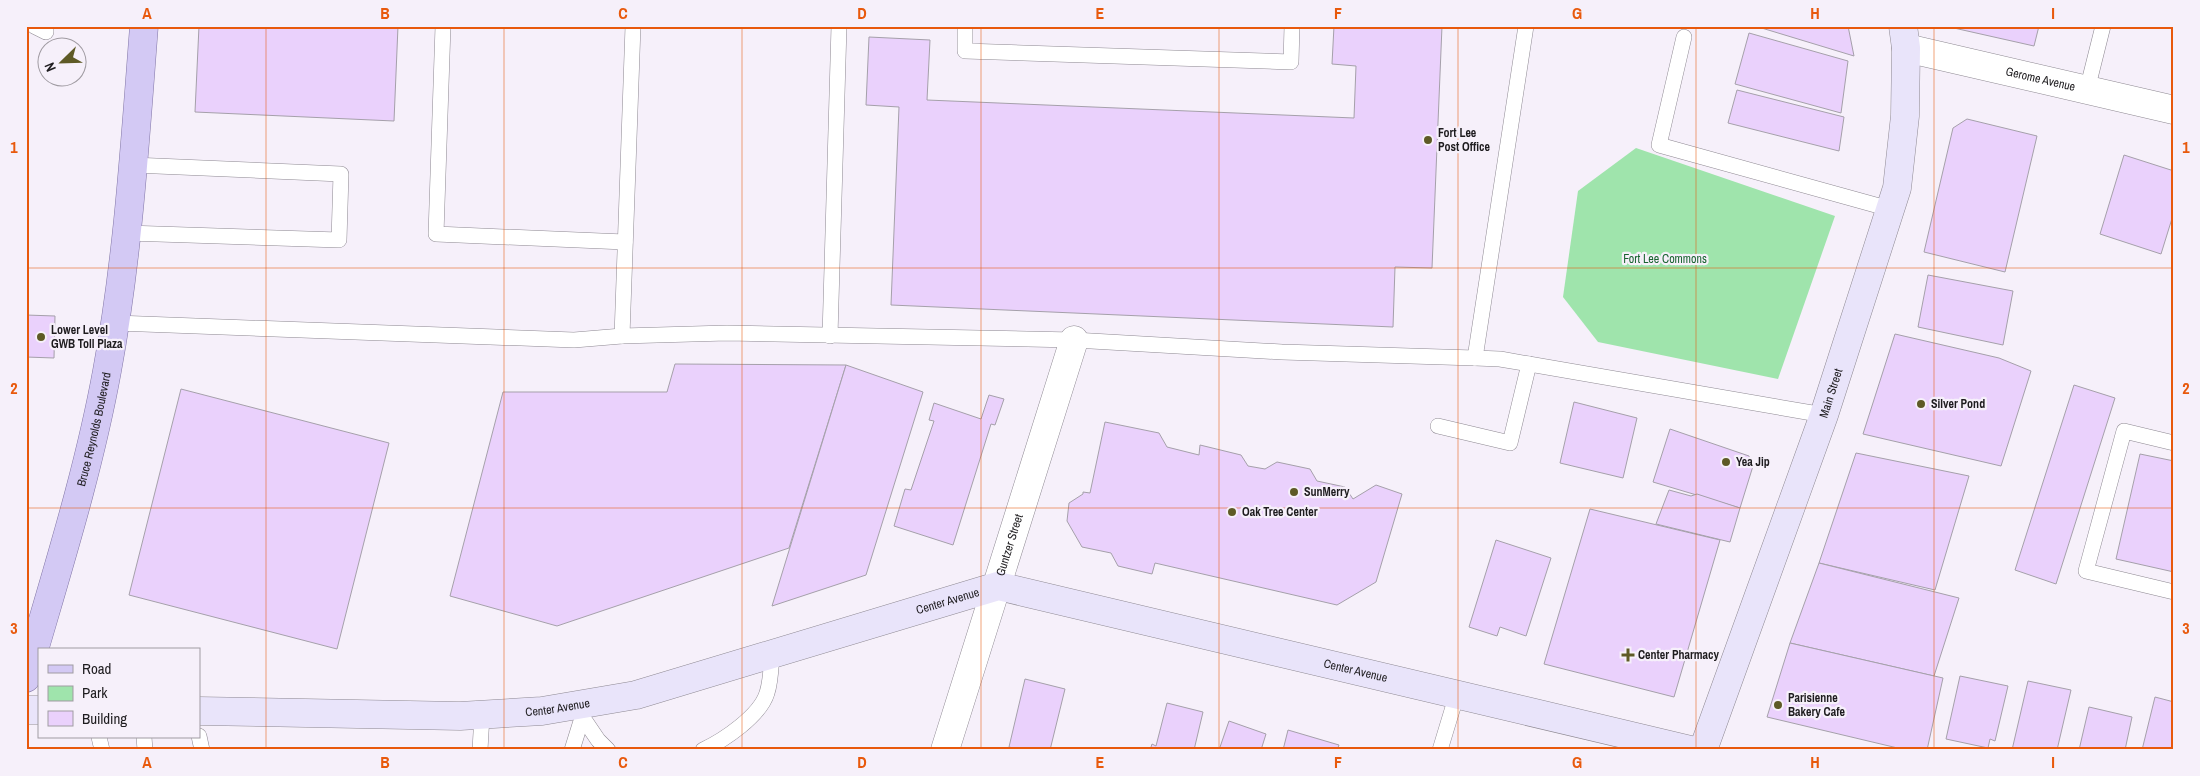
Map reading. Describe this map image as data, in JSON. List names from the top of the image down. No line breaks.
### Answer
{"streets":{"main road":["Main Street","Bruce Reynolds Boulevard","Center Avenue"],"street":["Gerome Avenue","Guntzer Street"]},"crossings":[["Gerome Avenue","Main Street"],["Guntzer Street","Center Avenue"]],"parks":["Fort Lee Commons"],"places":{"other":["Fort Lee Post Office","Lower Level GWB Toll Plaza","Silver Pond","Yea Jip","SunMerry","Oak Tree Center","Parisienne Bakery Cafe"],"health":["Center Pharmacy"]},"legend":["Road","Park","Building"],"north":"bottom left","grid":{"columns":["A","B","C","D","E","F","G","H","I"],"rows":["1","2","3"]}}
